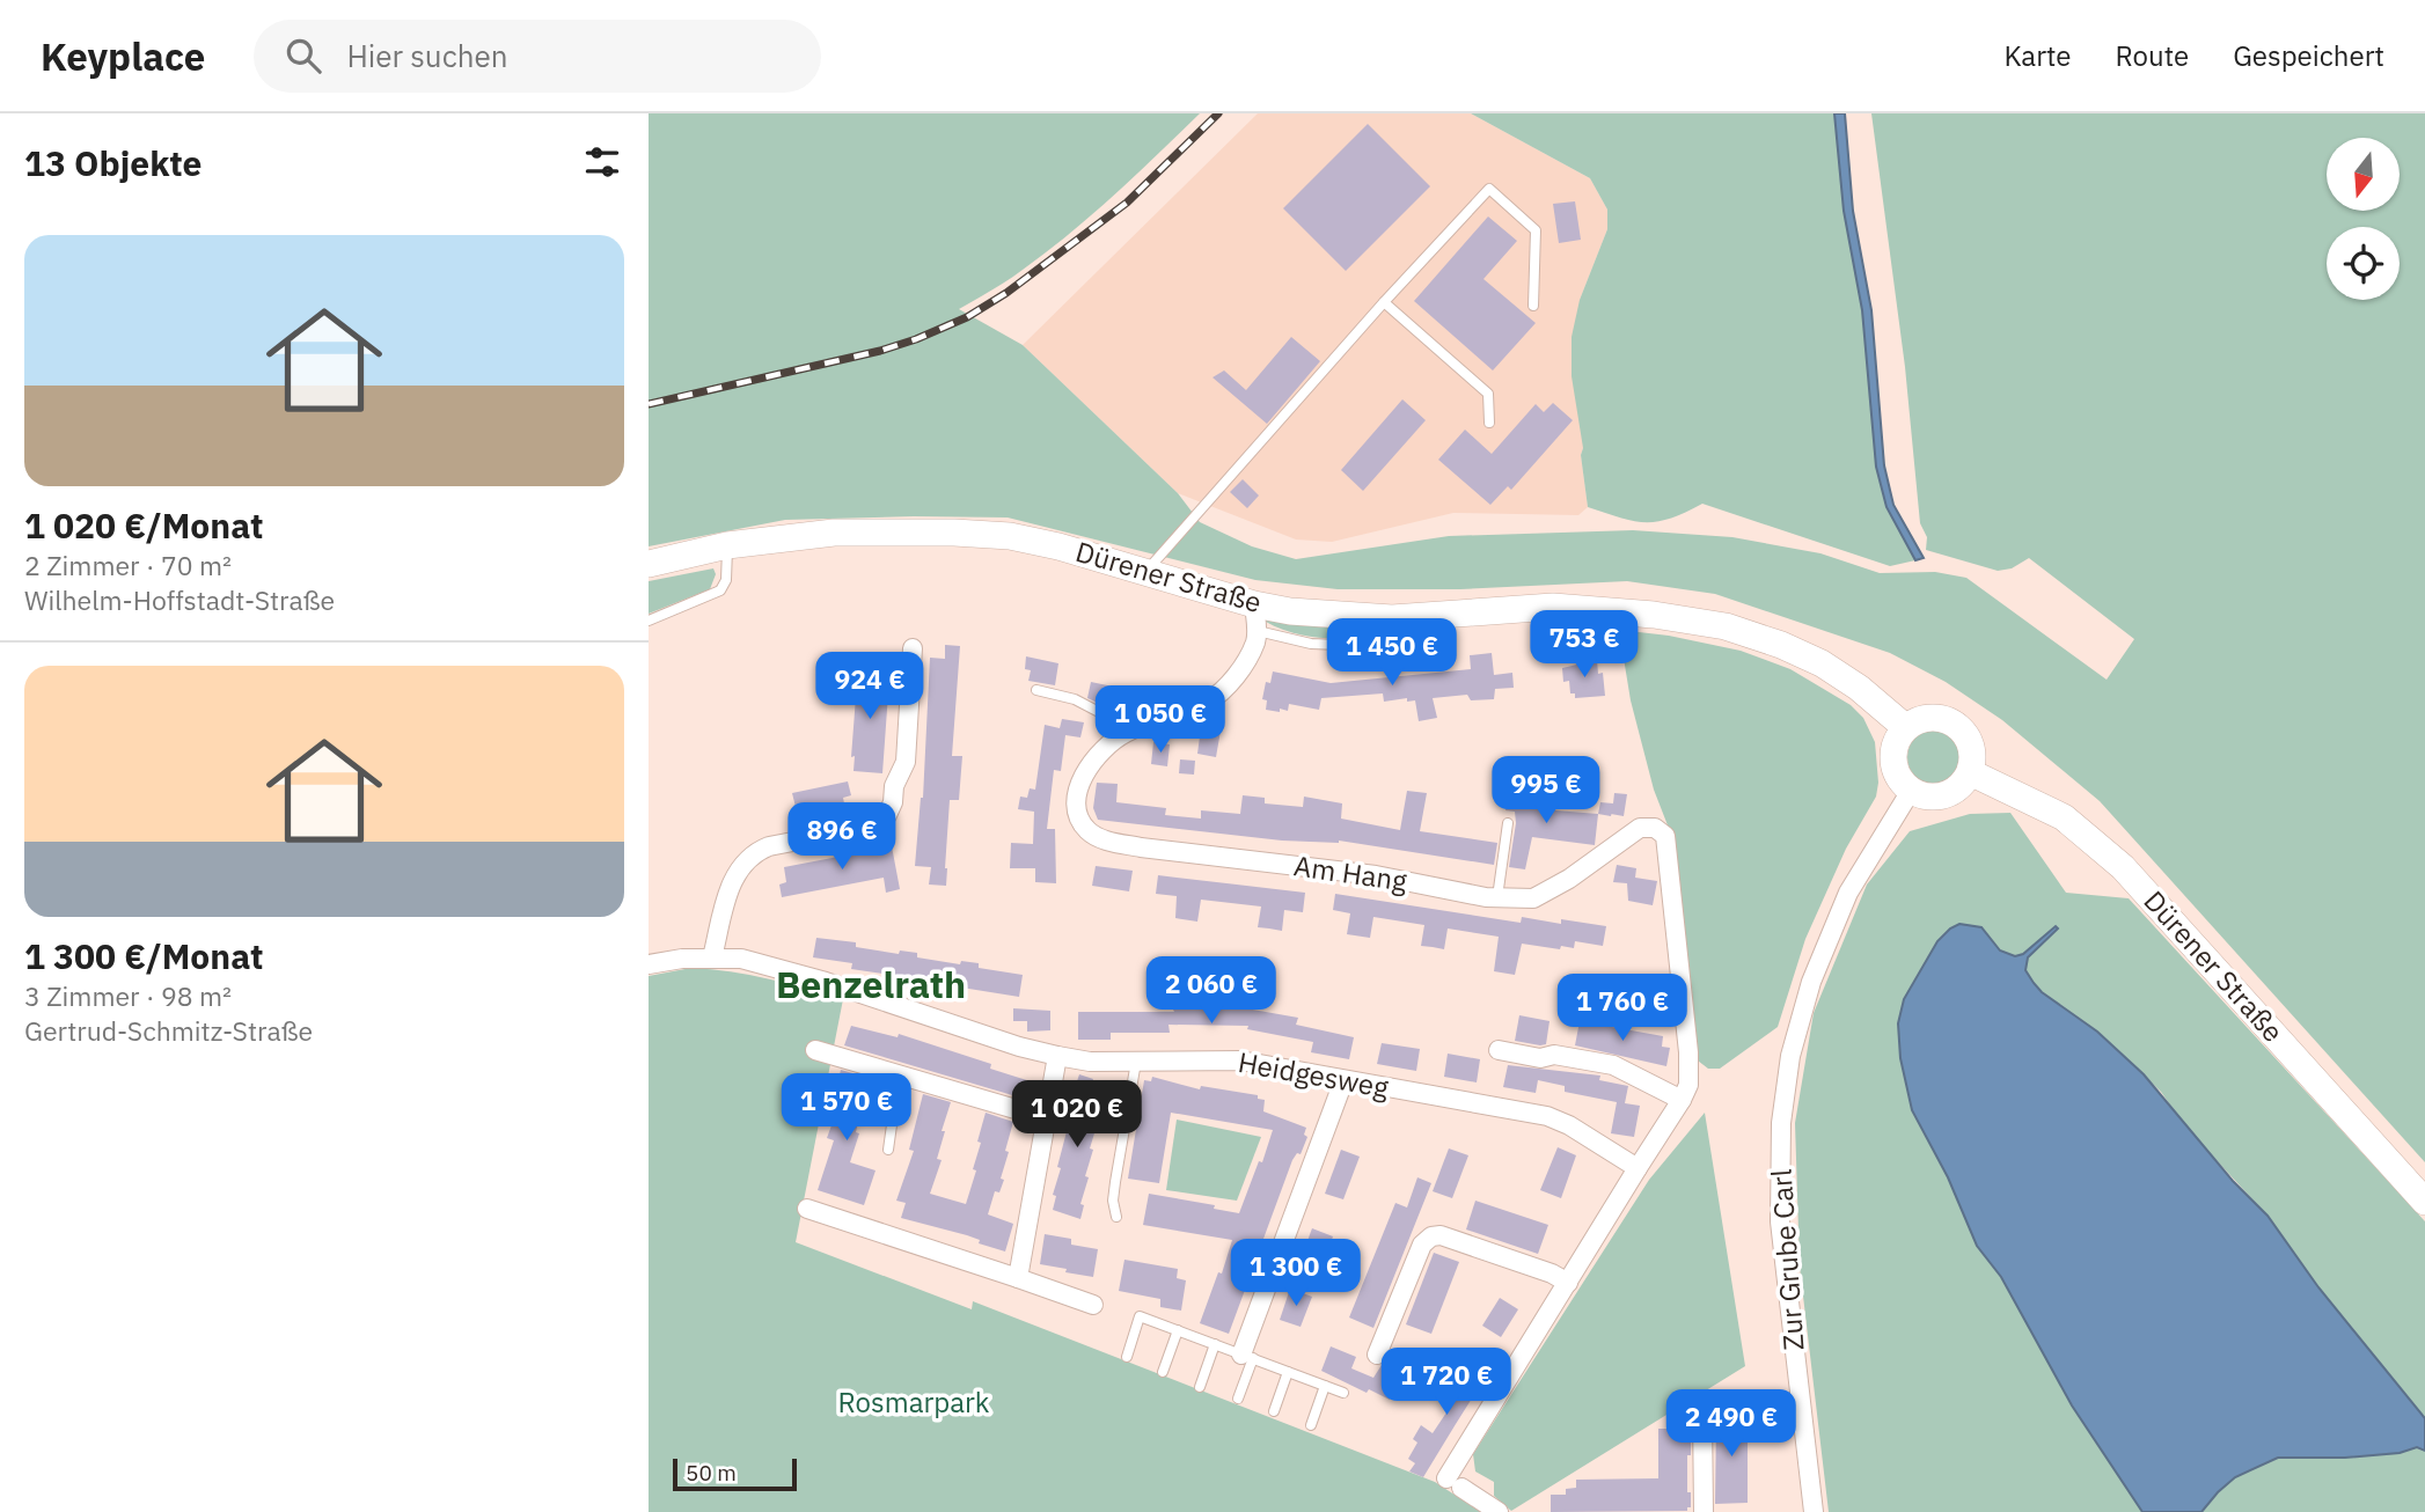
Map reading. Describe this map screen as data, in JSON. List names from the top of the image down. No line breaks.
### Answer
{"streets":{"main road":["Dürener Straße"],"street":["Am Hang","Heidgesweg","Zur Grube Carl"]},"crossings":[["Dürener Straße","Zur Grube Carl"]],"districts":["Benzelrath"],"parks":["Rosmarpark"],"scale_bar":"50 m","north":"bottom","page":{"header":"Keyplace","search":"Hier suchen","nav":["Karte","Route","Gespeichert"],"heading":"13 Objekte","list":[{"name":"1 020 €/Monat","note":"2 Zimmer · 70 m² · Wilhelm-Hoffstadt-Straße"},{"name":"1 300 €/Monat","note":"3 Zimmer · 98 m² · Gertrud-Schmitz-Straße"}],"price":["753 €","1 450 €","924 €","1 050 €","995 €","896 €","2 060 €","1 760 €","1 570 €","1 020 €","1 300 €","1 720 €","2 490 €"],"scale":"50 m"}}
